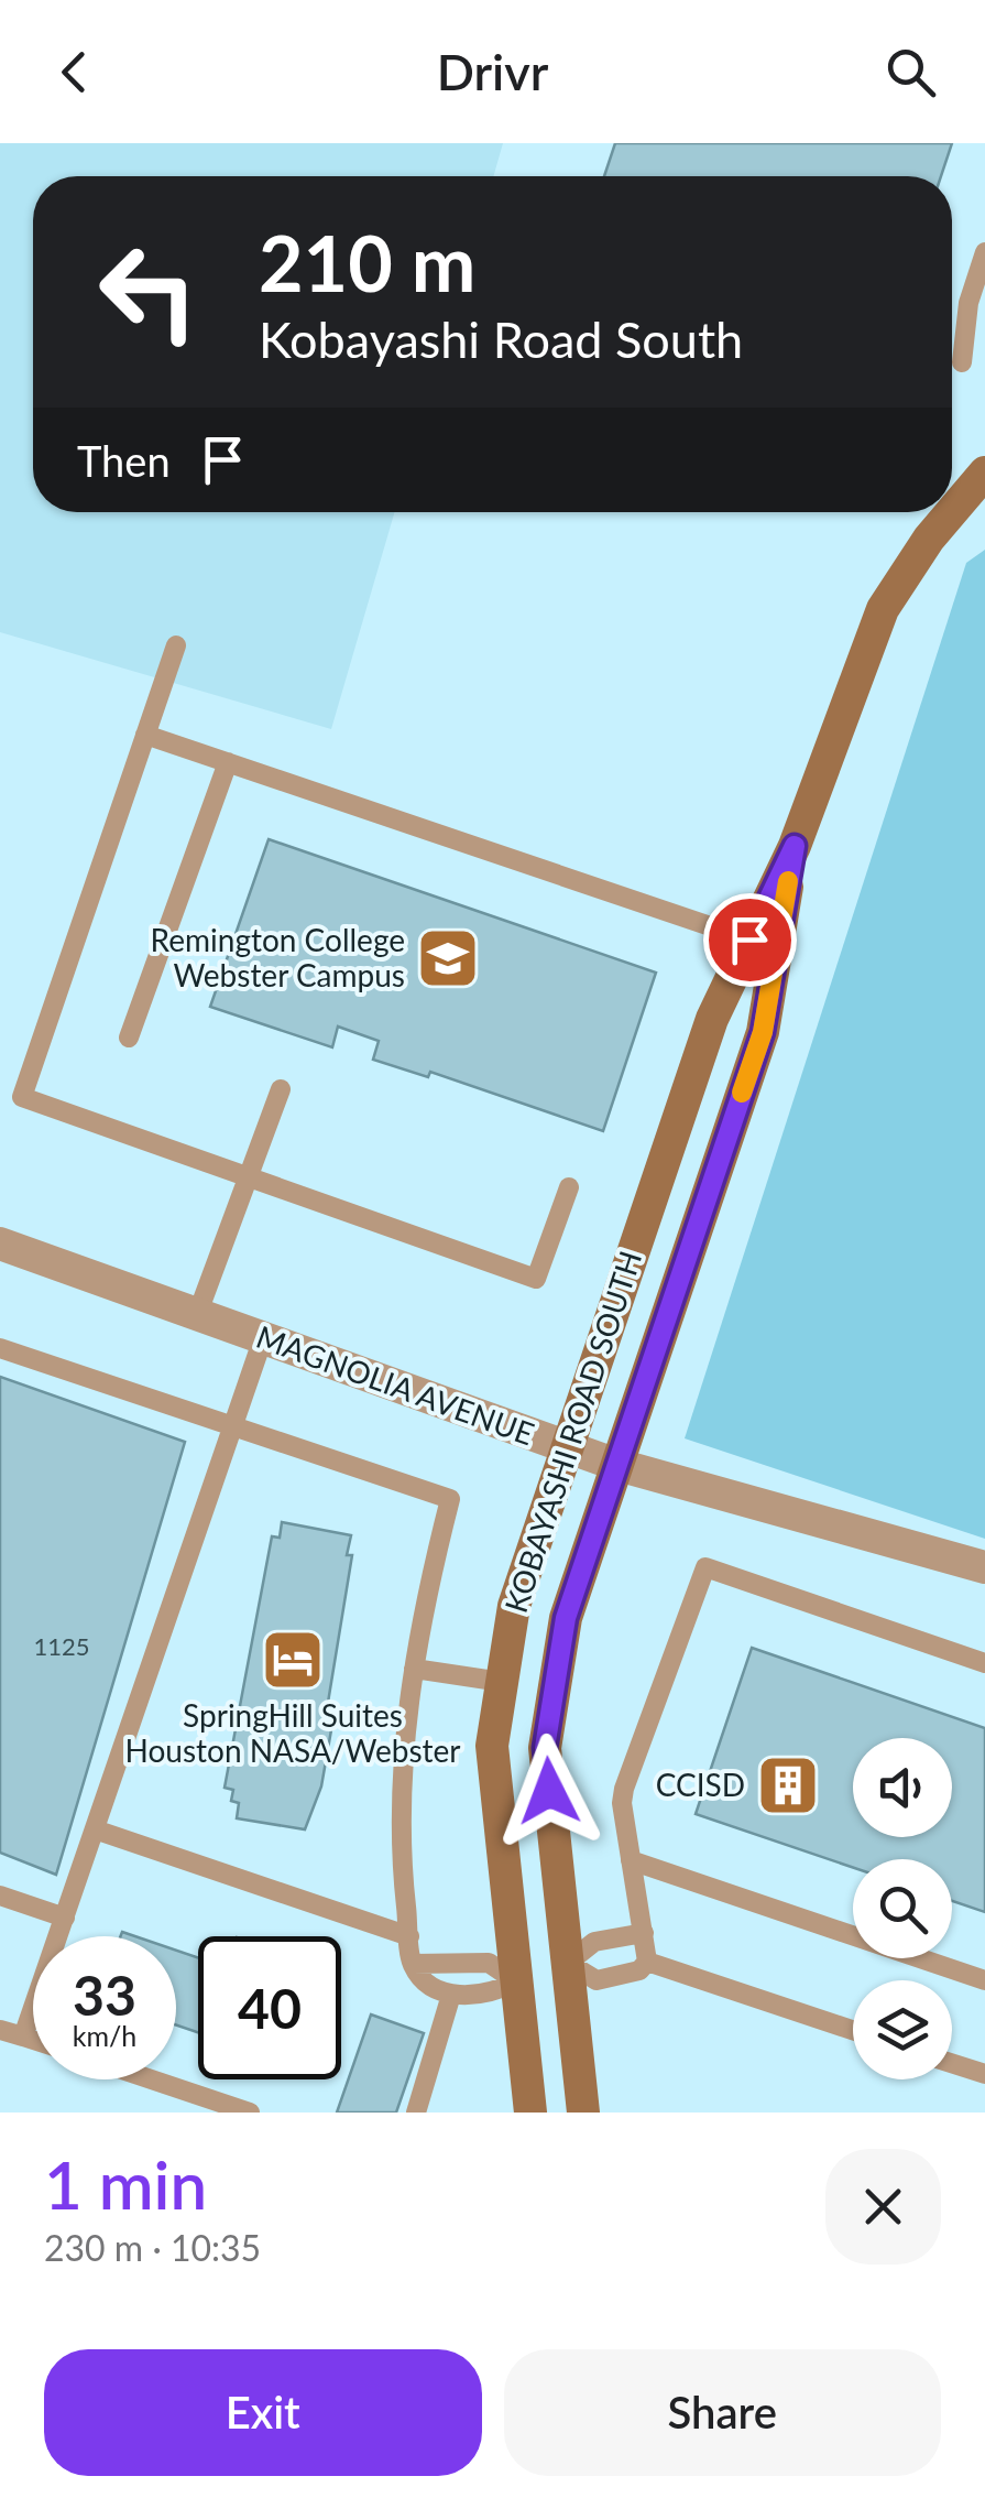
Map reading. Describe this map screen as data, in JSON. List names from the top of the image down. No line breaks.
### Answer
{"streets":{"street":["MAGNOLIA AVENUE","KOBAYASHI ROAD SOUTH"]},"crossings":[["MAGNOLIA AVENUE","KOBAYASHI ROAD SOUTH"]],"places":{"school or university":["Remington College Webster Campus"],"hotel":["SpringHill Suites Houston NASA/Webster"],"building":["CCISD"]},"house_numbers":["1125"],"page":{"header":"Drivr","turn":["210 m","Kobayashi Road South"],"then":"Then","speed":"33 km/h","limit":"40","heading":["1 min","230 m · 10:35"],"buttons":["Exit","Share"]}}
